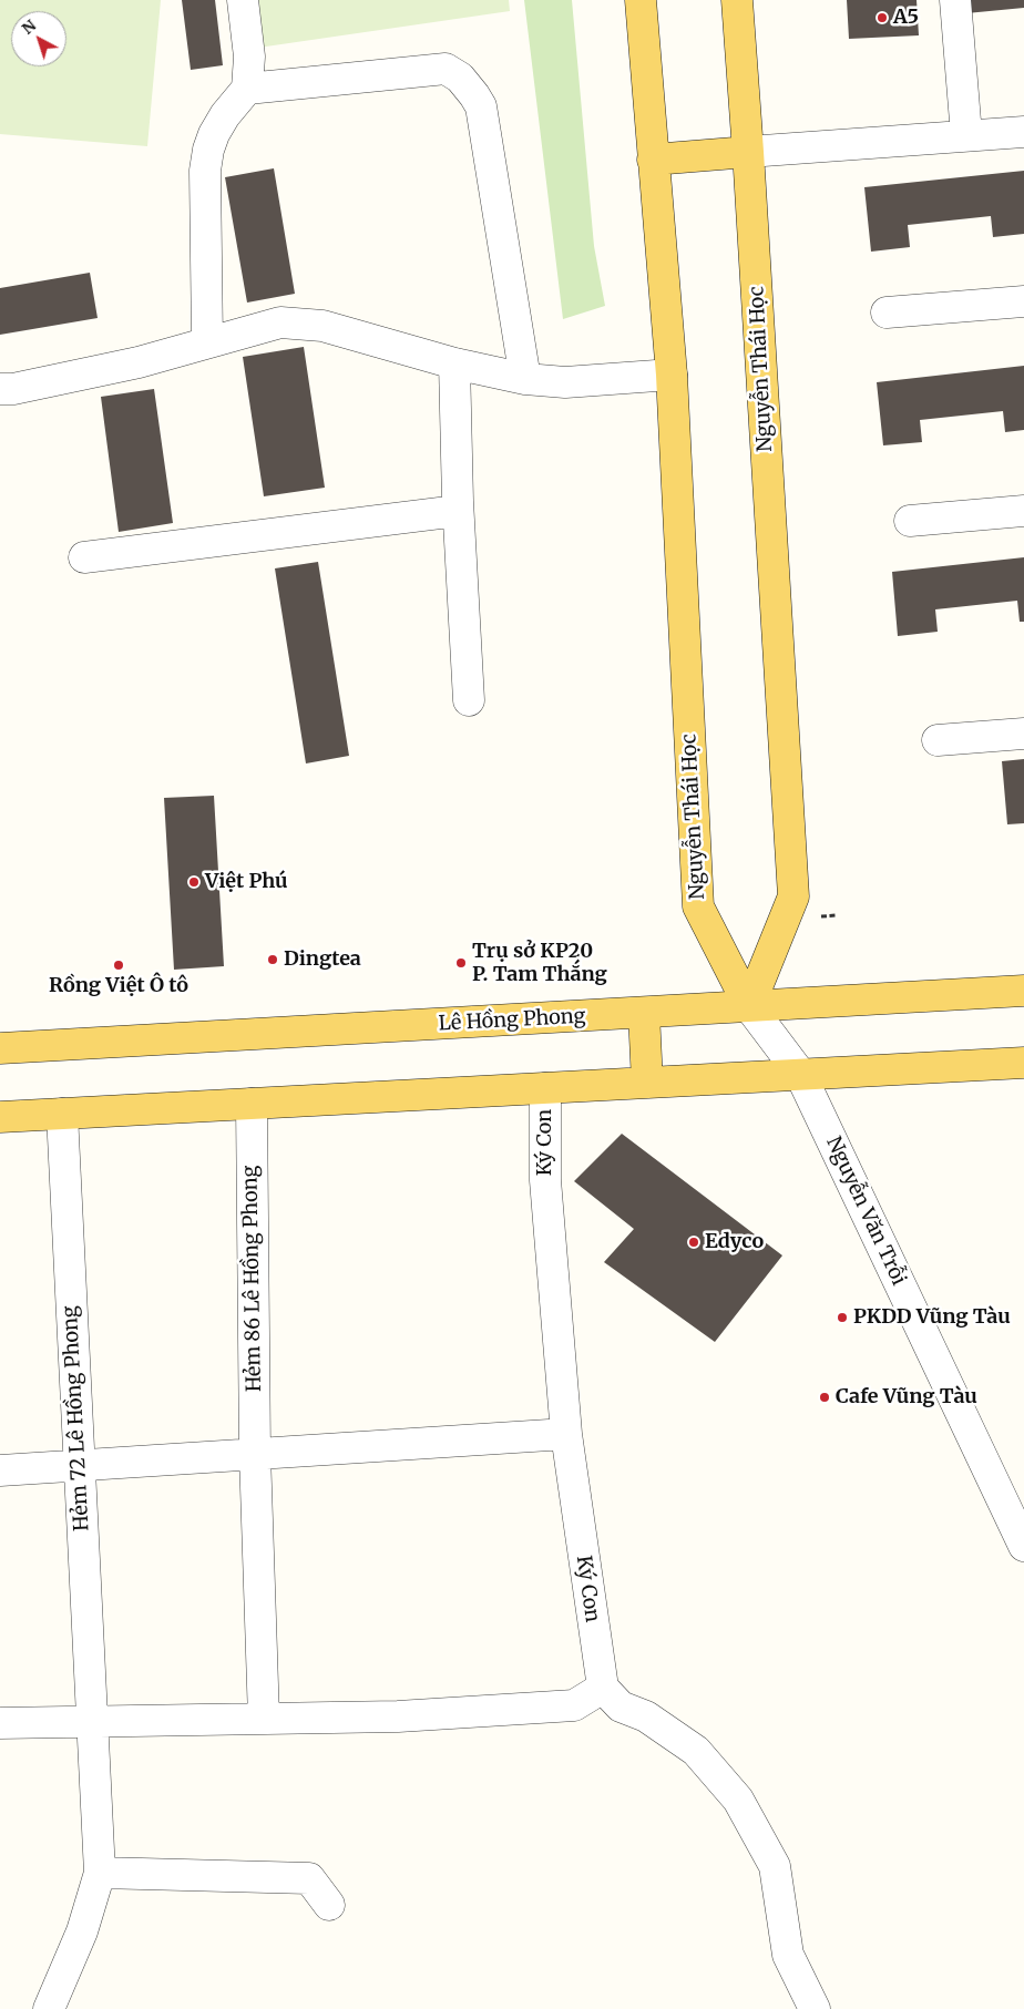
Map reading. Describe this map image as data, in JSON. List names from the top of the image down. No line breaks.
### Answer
{"streets":{"main road":["Nguyễn Thái Học","Lê Hồng Phong"],"street":["Ký Con","Nguyễn Văn Trỗi","Hẻm 86 Lê Hồng Phong","Hẻm 72 Lê Hồng Phong"]},"crossings":[["Nguyễn Thái Học","Lê Hồng Phong"],["Nguyễn Thái Học","Nguyễn Văn Trỗi"],["Lê Hồng Phong","Nguyễn Văn Trỗi"]],"places":["A5","Việt Phú","Dingtea","Trụ sở KP20 P. Tam Thắng","Rồng Việt Ô tô","Edyco","PKDD Vũng Tàu","Cafe Vũng Tàu"],"north":"top left"}
